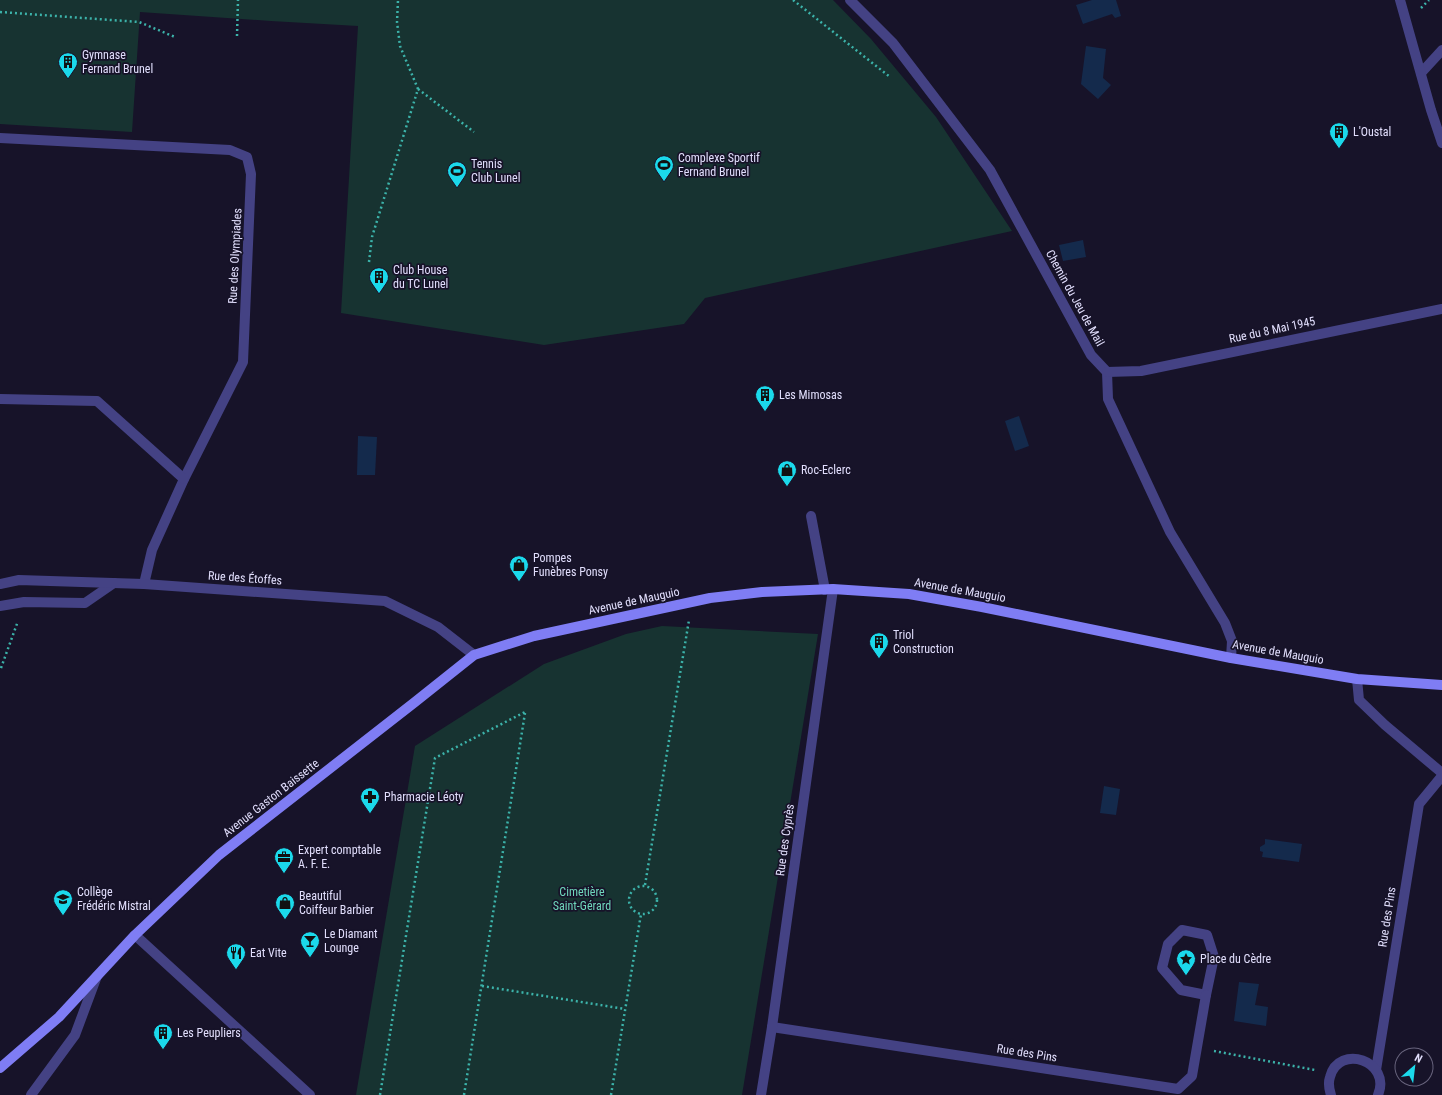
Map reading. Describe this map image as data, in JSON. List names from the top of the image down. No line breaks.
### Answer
{"streets":{"main road":["Avenue de Mauguio","Avenue Gaston Baissette"],"street":["Rue des Olympiades","Chemin du Jeu de Mail","Rue du 8 Mai 1945","Rue des Étoffes","Rue des Cyprès","Rue des Pins"]},"crossings":[["Rue des Olympiades","Rue des Étoffes"],["Chemin du Jeu de Mail","Rue du 8 Mai 1945"],["Rue des Étoffes","Avenue de Mauguio"],["Rue des Étoffes","Avenue Gaston Baissette"],["Avenue de Mauguio","Avenue Gaston Baissette"],["Avenue de Mauguio","Rue des Cyprès"],["Rue des Cyprès","Rue des Pins"]],"parks":["Cimetière Saint-Gérard"],"places":{"building":["Gymnase Fernand Brunel","L'Oustal","Club House du TC Lunel","Les Mimosas","Triol Construction","Les Peupliers"],"sports":["Complexe Sportif Fernand Brunel","Tennis Club Lunel"],"shop":["Roc-Eclerc","Pompes Funèbres Ponsy","Beautiful Coiffeur Barbier"],"pharmacy":["Pharmacie Léoty"],"office":["Expert comptable A. F. E."],"school or university":["Collège Frédéric Mistral"],"bar":["Le Diamant Lounge"],"restaurant":["Eat Vite"],"place":["Place du Cèdre"]},"north":"top right"}
